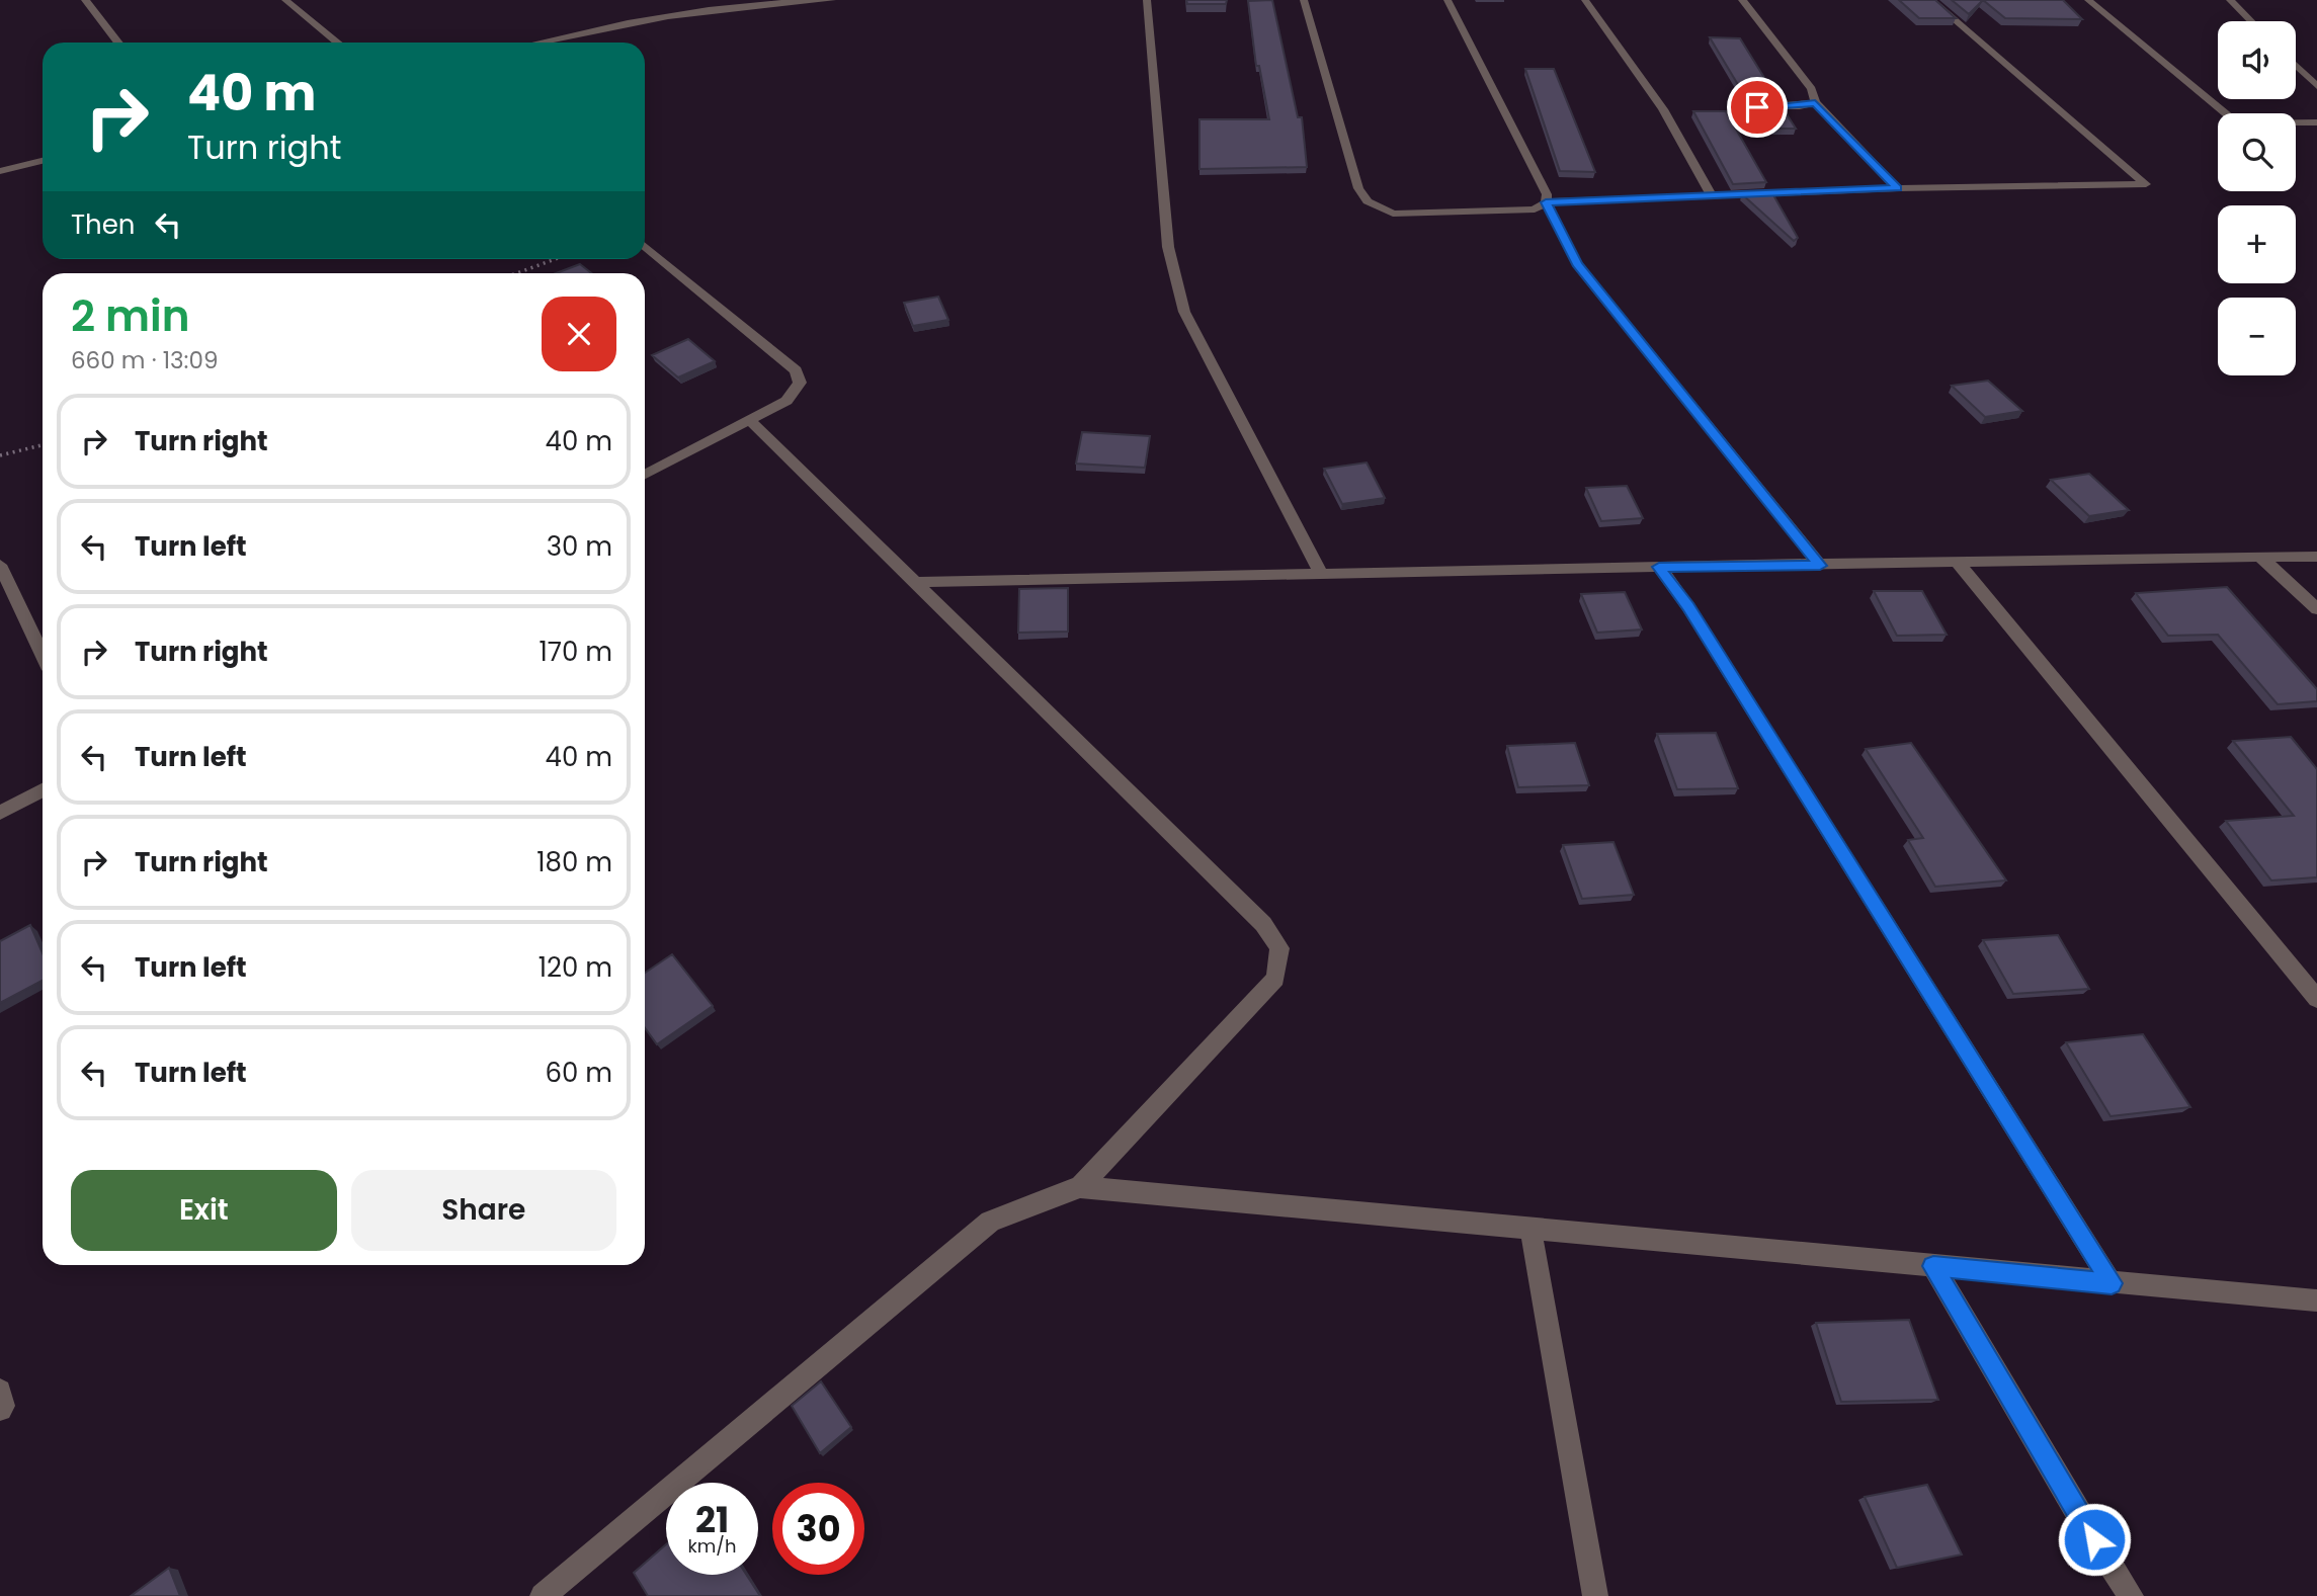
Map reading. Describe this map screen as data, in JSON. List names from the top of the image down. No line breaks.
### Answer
{"page":{"map_buttons":["+","−"],"turn":["40 m","Turn right"],"then":"Then","heading":["2 min","660 m · 13:09"],"list":[{"name":"Turn right","value":"40 m"},{"name":"Turn left","value":"30 m"},{"name":"Turn right","value":"170 m"},{"name":"Turn left","value":"40 m"},{"name":"Turn right","value":"180 m"},{"name":"Turn left","value":"120 m"},{"name":"Turn left","value":"60 m"}],"buttons":["Exit","Share"],"speed":"21 km/h","limit":"30"}}
